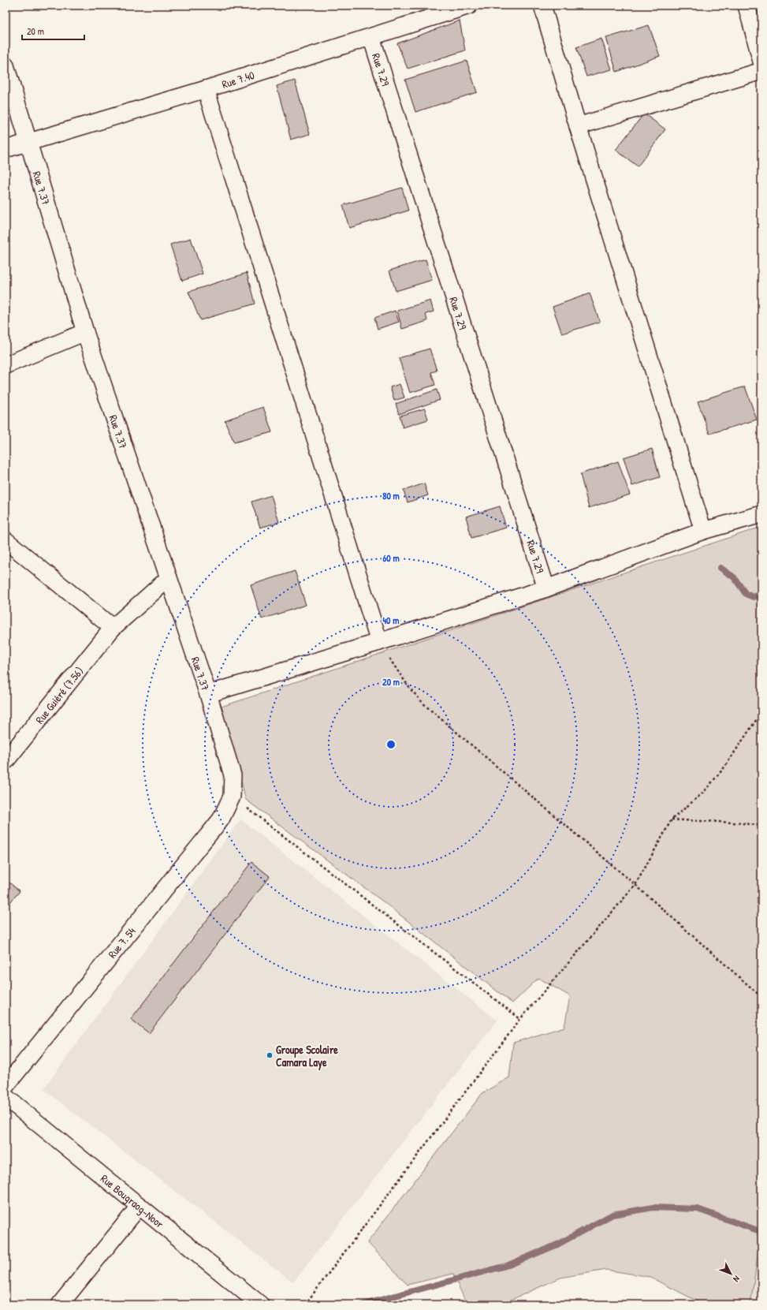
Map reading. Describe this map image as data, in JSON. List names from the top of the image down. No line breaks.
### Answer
{"streets":{"street":["Rue 7.29","Rue 7.40","Rue 7.37","Rue Guiéré (7.56)","Rue 7. 54","Rue Bougraog-Noor"]},"crossings":[["Rue 7.29","Rue 7.40"],["Rue 7.40","Rue 7.37"],["Rue 7.37","Rue Guiéré (7.56)"],["Rue 7.37","Rue 7. 54"]],"places":["Groupe Scolaire Camara Laye"],"scale_bar":"20 m","north":"bottom right","rings":["80 m","60 m","40 m","20 m"]}
